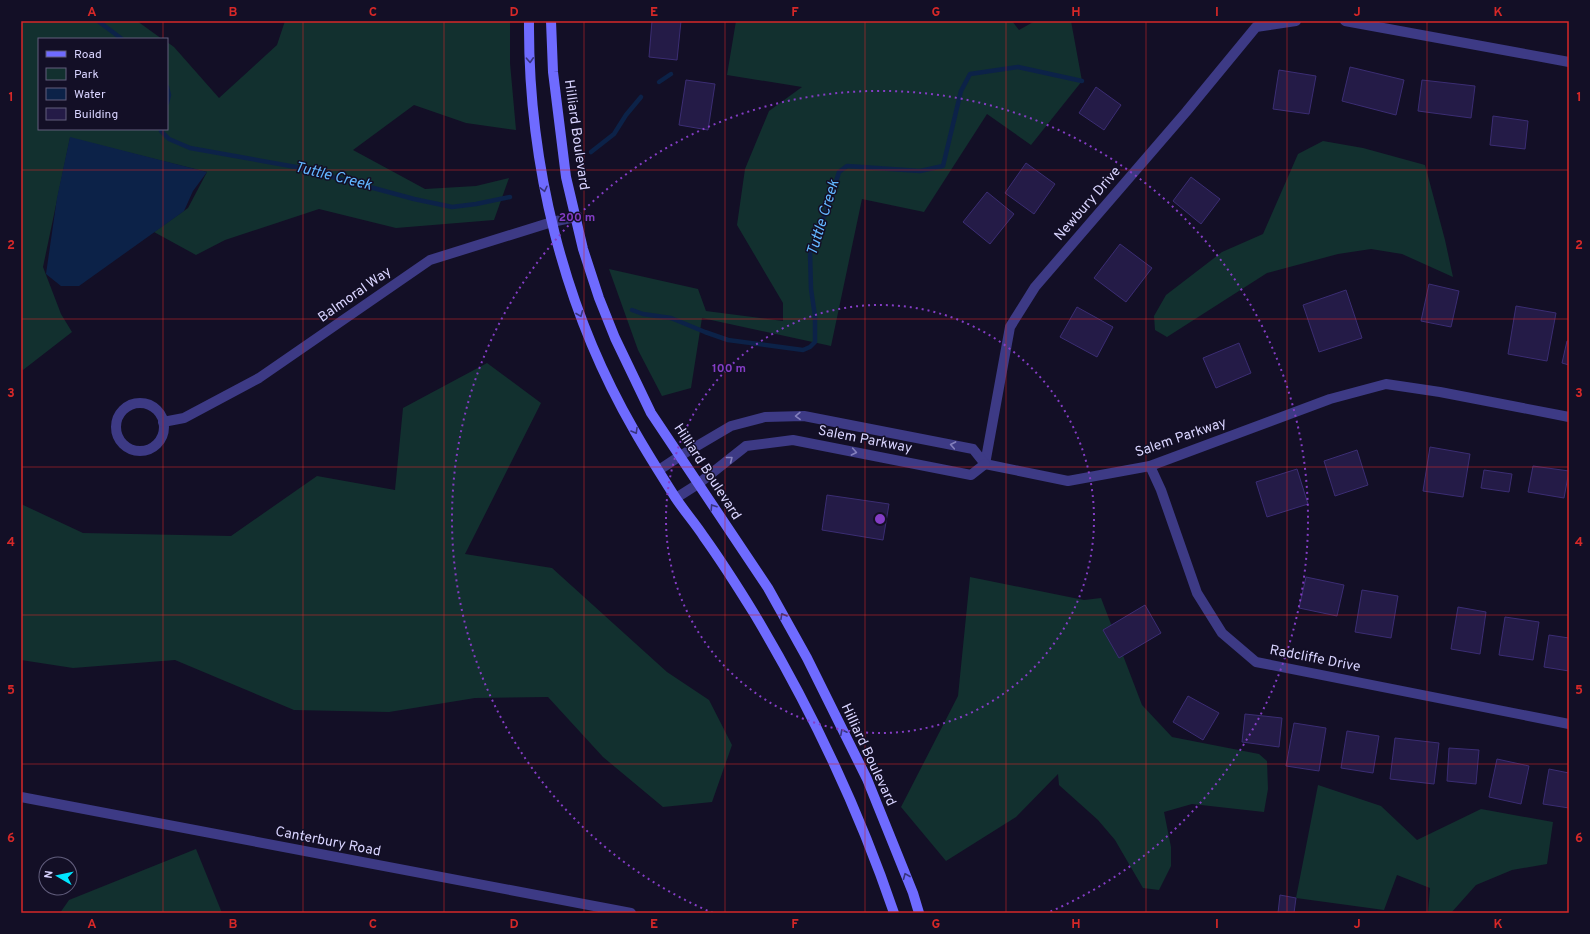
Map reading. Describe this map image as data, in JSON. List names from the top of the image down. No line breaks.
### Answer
{"streets":{"main road":["Hilliard Boulevard"],"street":["Newbury Drive","Balmoral Way","Salem Parkway","Radcliffe Drive","Canterbury Road"]},"crossings":[["Hilliard Boulevard","Balmoral Way"],["Hilliard Boulevard","Salem Parkway"],["Newbury Drive","Salem Parkway"],["Salem Parkway","Radcliffe Drive"]],"water":["Tuttle Creek"],"legend":["Road","Park","Water","Building"],"north":"left","grid":{"columns":["A","B","C","D","E","F","G","H","I","J","K"],"rows":["1","2","3","4","5","6"]},"rings":["200 m","100 m"]}
